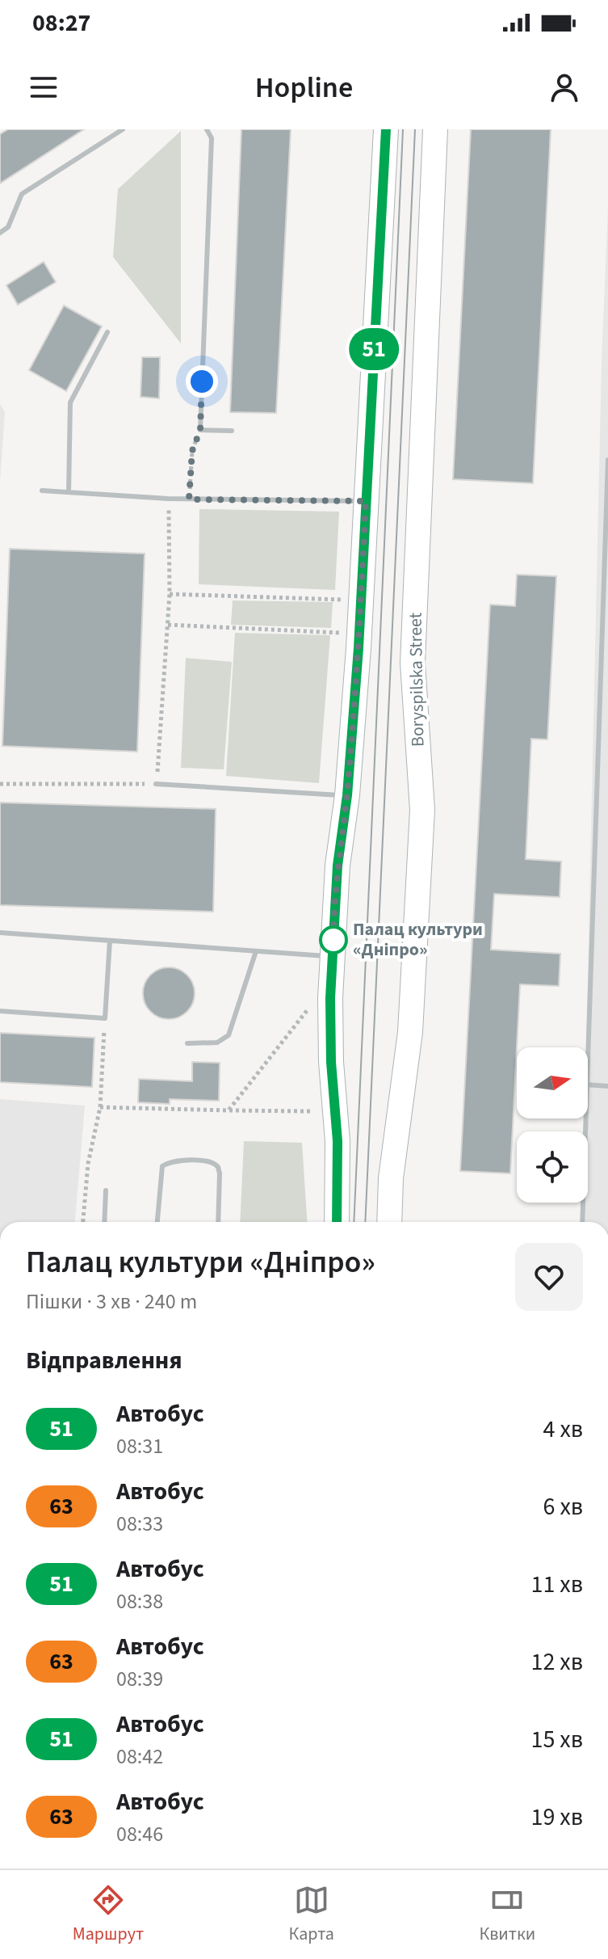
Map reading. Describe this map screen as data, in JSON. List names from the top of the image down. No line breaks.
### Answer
{"streets":{"main road":["Boryspilska Street"]},"places":["Палац культури «Дніпро»"],"lines":["bus line 51"],"north":"right","page":{"status":"08:27","header":"Hopline","on_map":"51","heading":[["Палац культури «Дніпро»","Пішки · 3 хв · 240 m"],"Відправлення"],"list":[{"mark":"51","name":"Автобус","note":"08:31","value":"4 хв"},{"mark":"63","name":"Автобус","note":"08:33","value":"6 хв"},{"mark":"51","name":"Автобус","note":"08:38","value":"11 хв"},{"mark":"63","name":"Автобус","note":"08:39","value":"12 хв"},{"mark":"51","name":"Автобус","note":"08:42","value":"15 хв"},{"mark":"63","name":"Автобус","note":"08:46","value":"19 хв"}],"tabs":["Маршрут","Карта","Квитки"]}}
